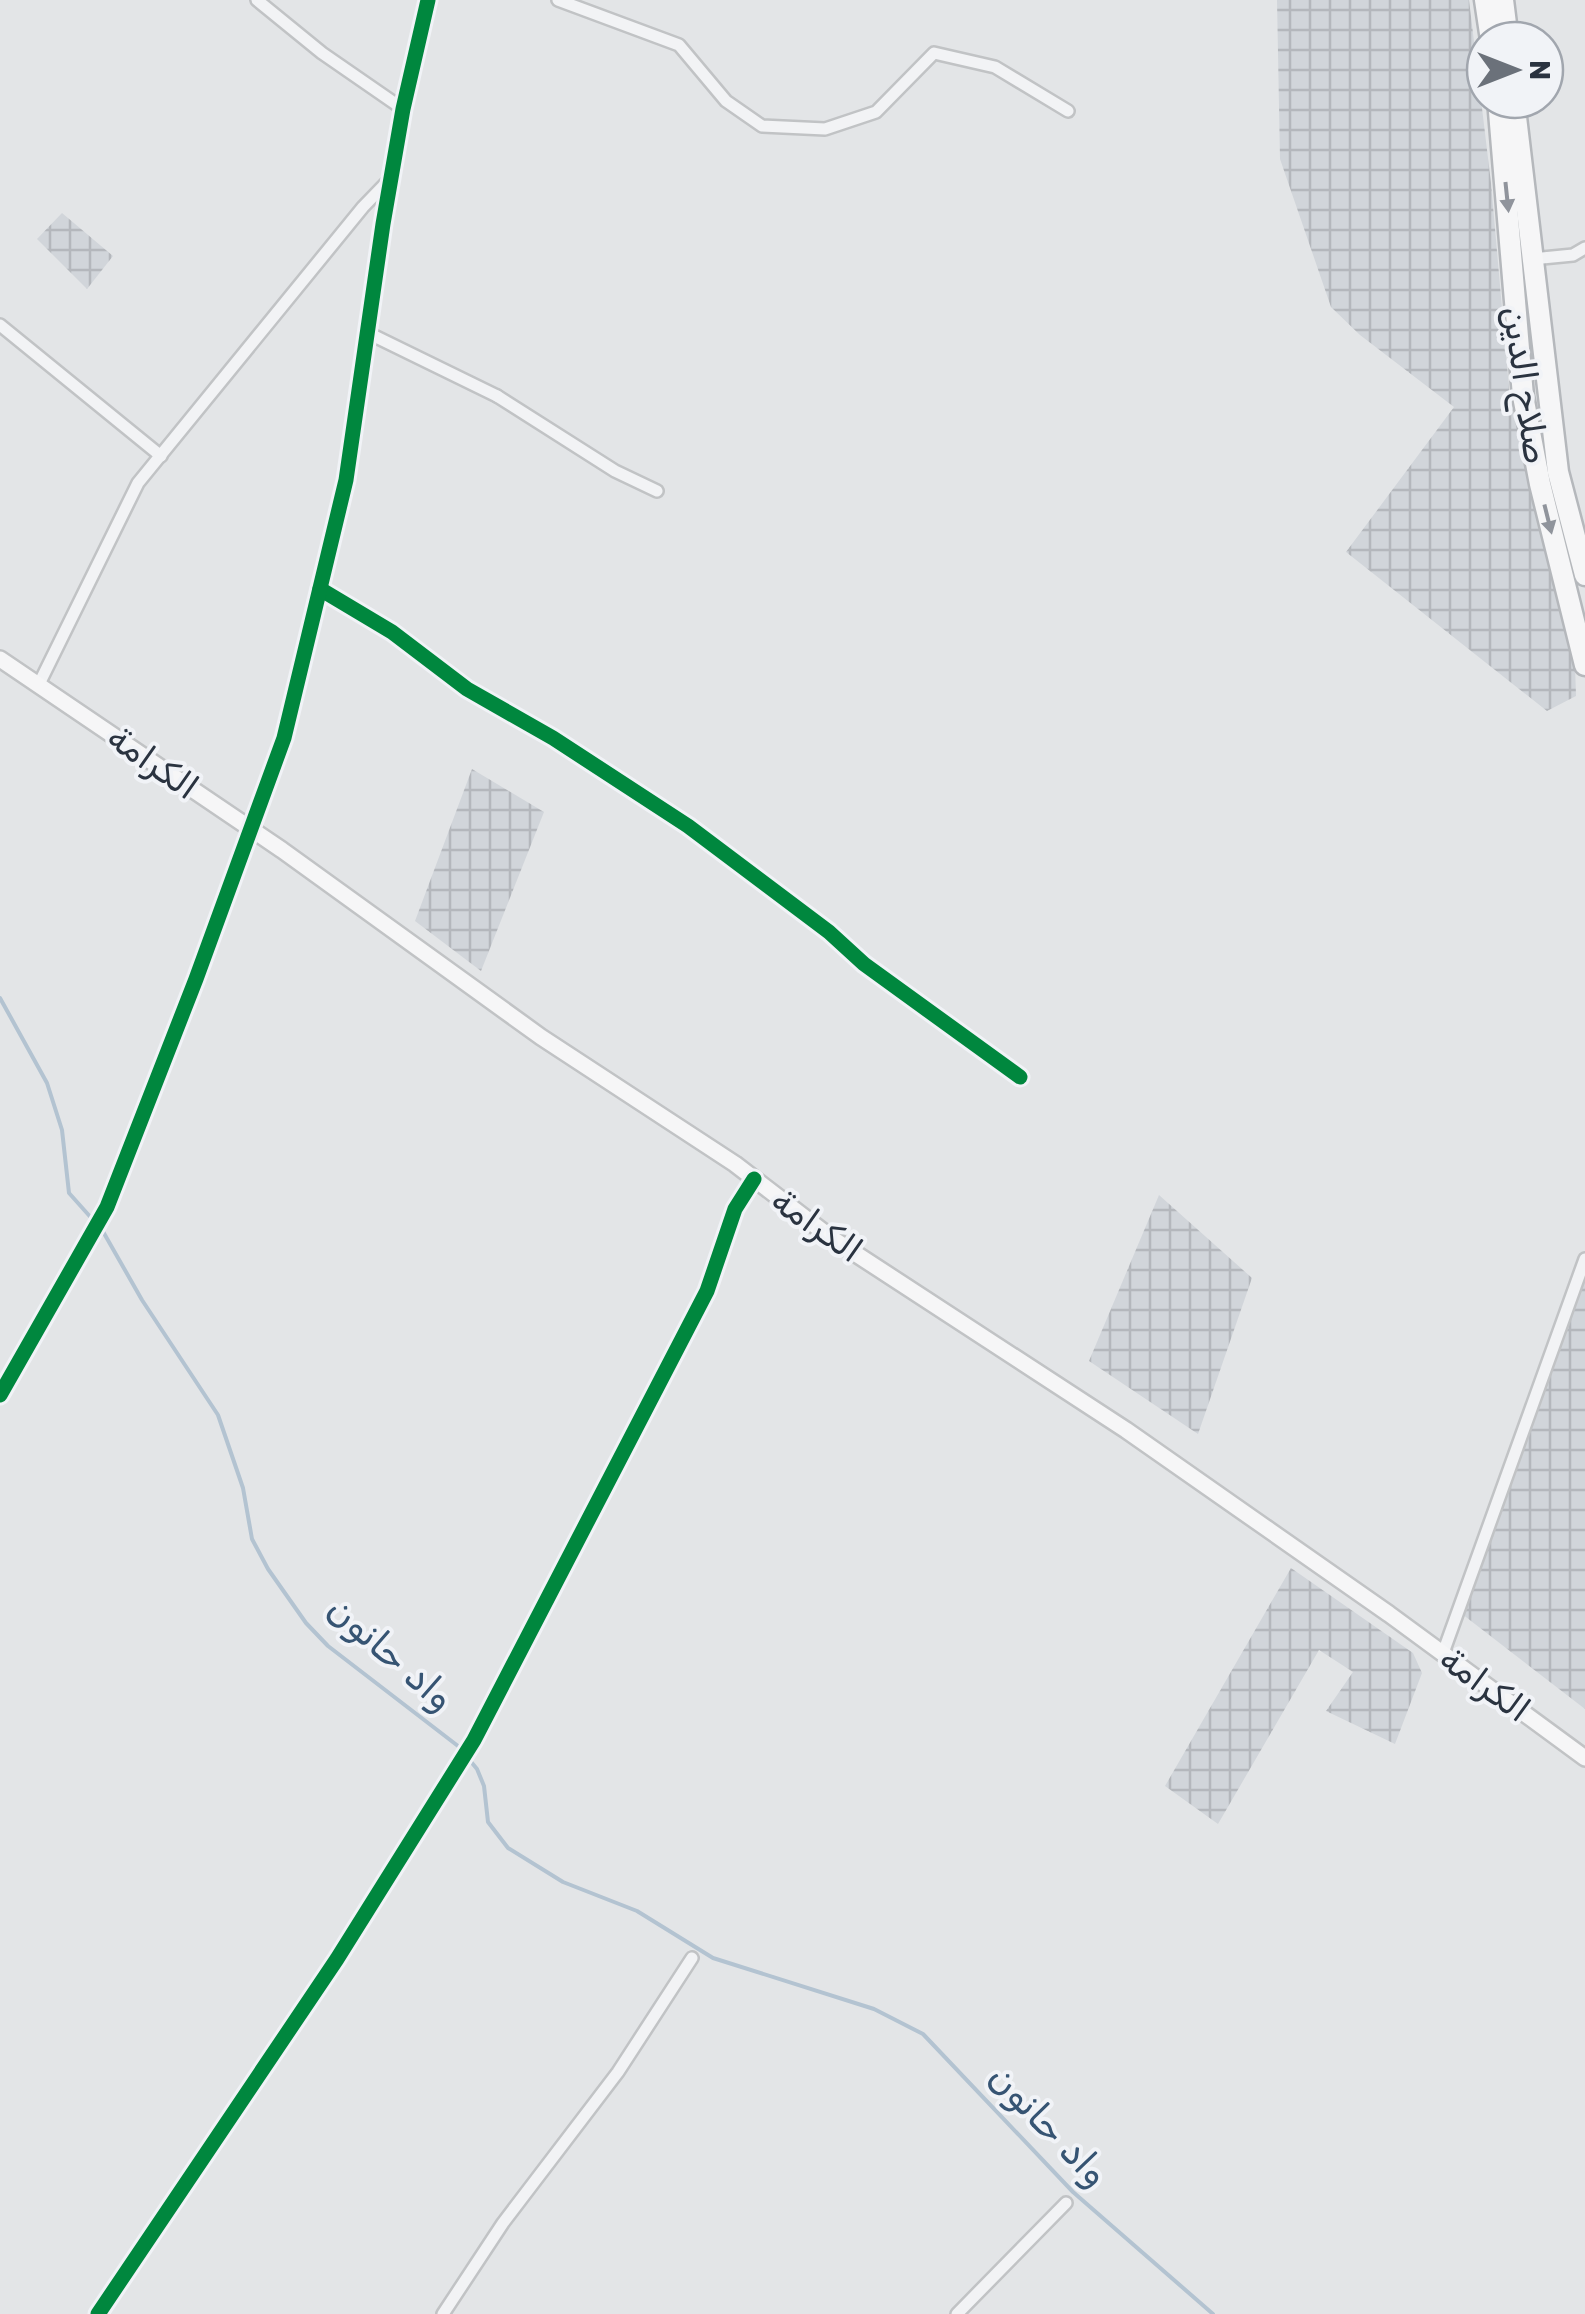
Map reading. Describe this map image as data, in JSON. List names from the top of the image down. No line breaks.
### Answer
{"streets":{"highway":["صلاح الدين"],"main road":["الكرامة"]},"water":["واد حانون"],"north":"right"}
